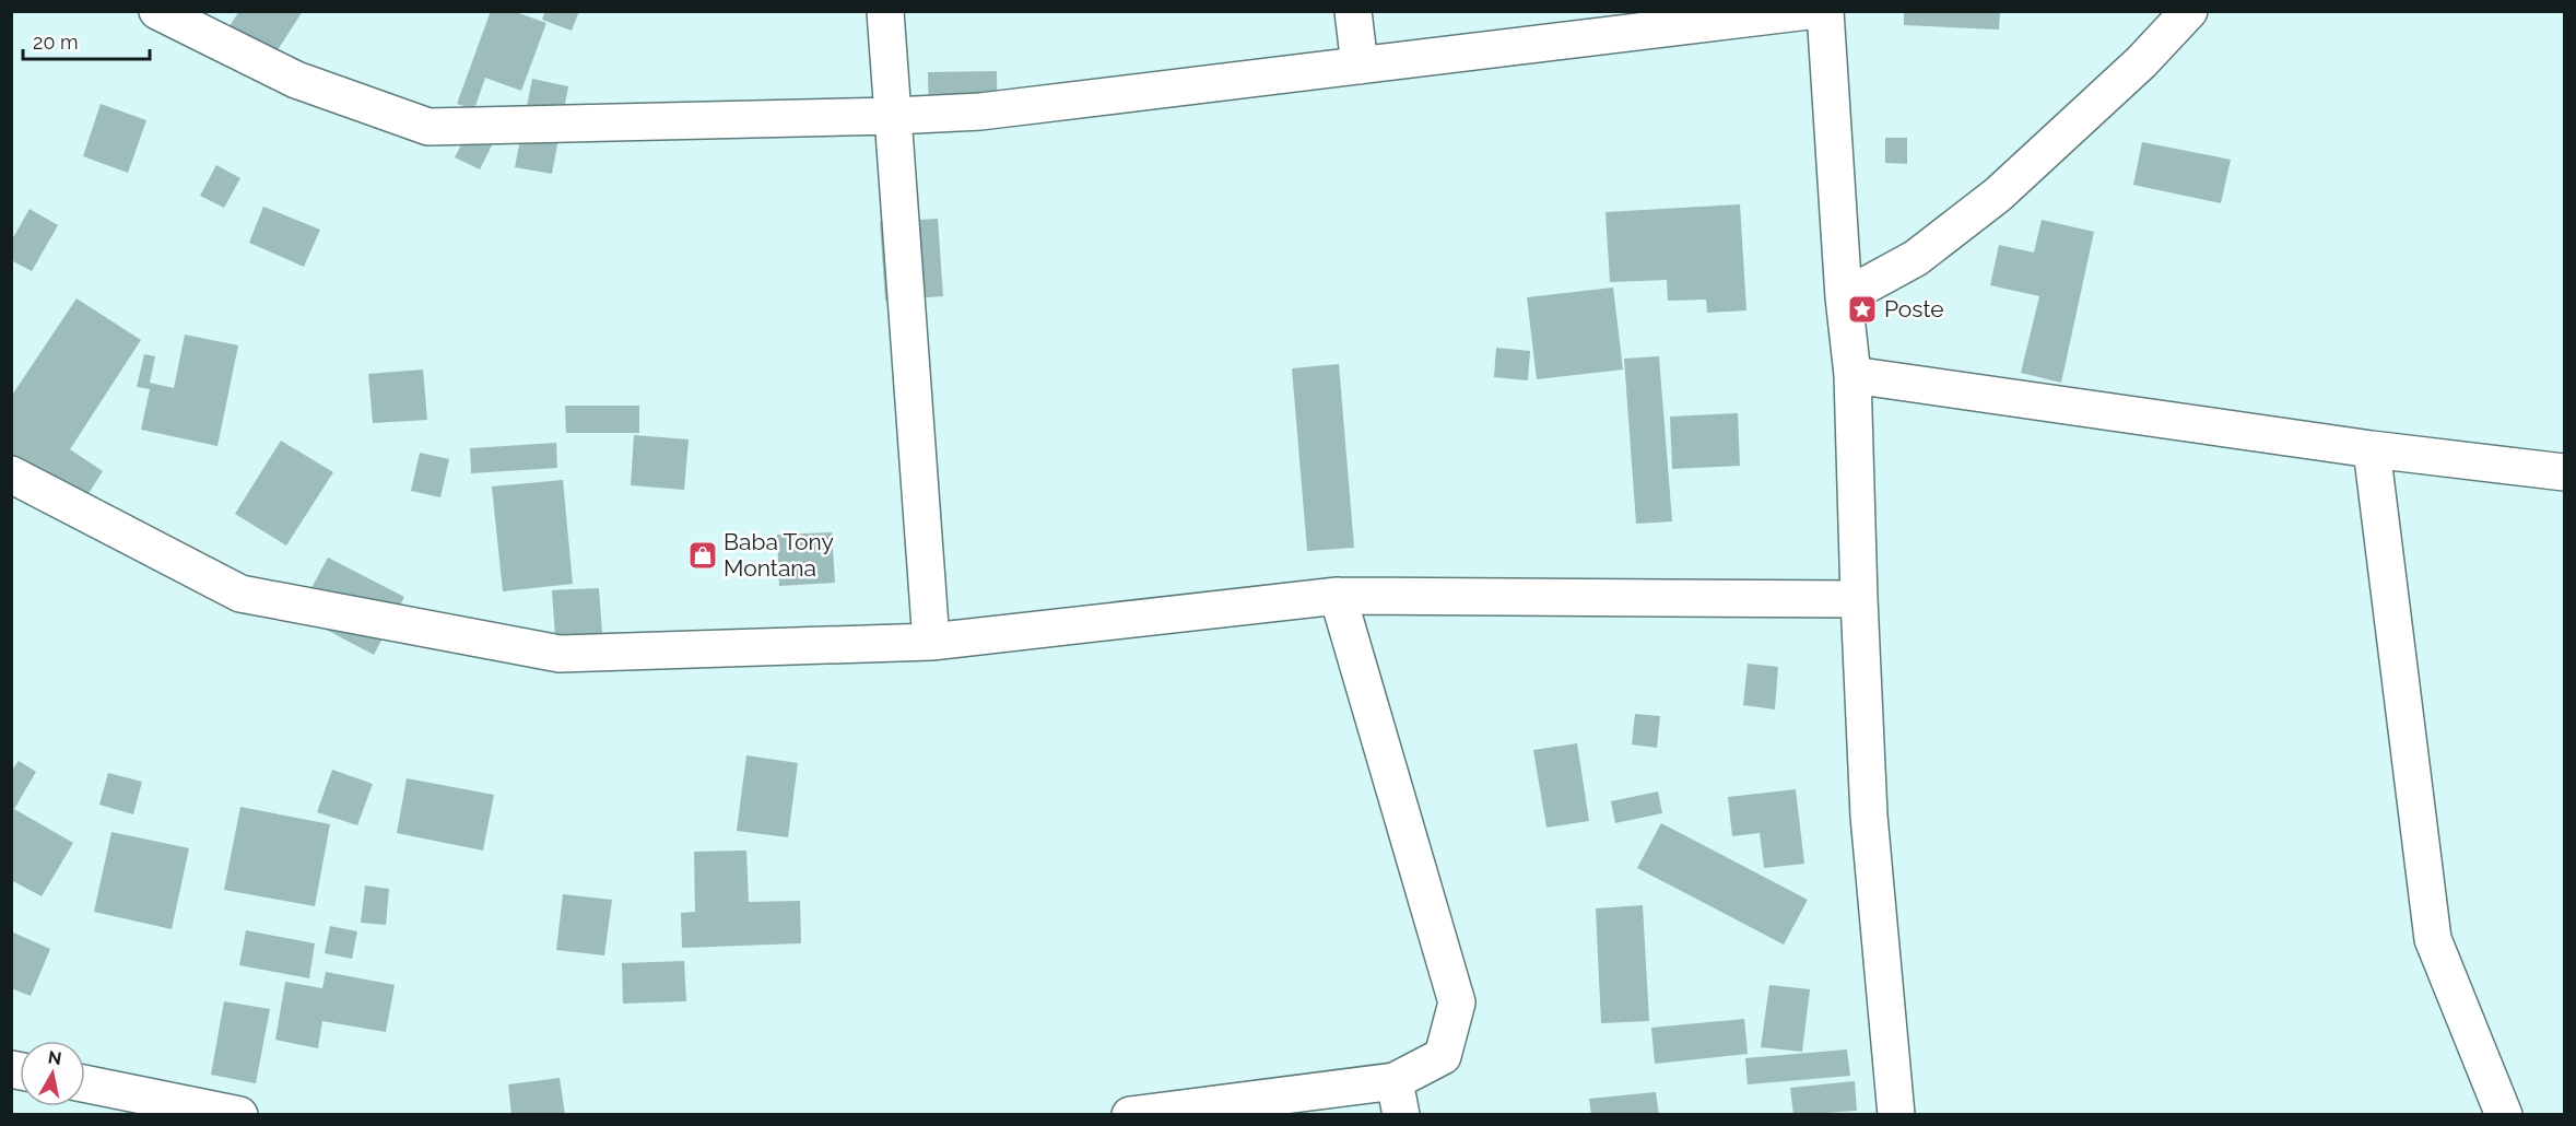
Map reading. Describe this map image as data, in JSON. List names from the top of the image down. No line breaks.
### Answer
{"places":{"place":["Poste"],"shop":["Baba Tony Montana"]},"scale_bar":"20 m","north":"top"}
